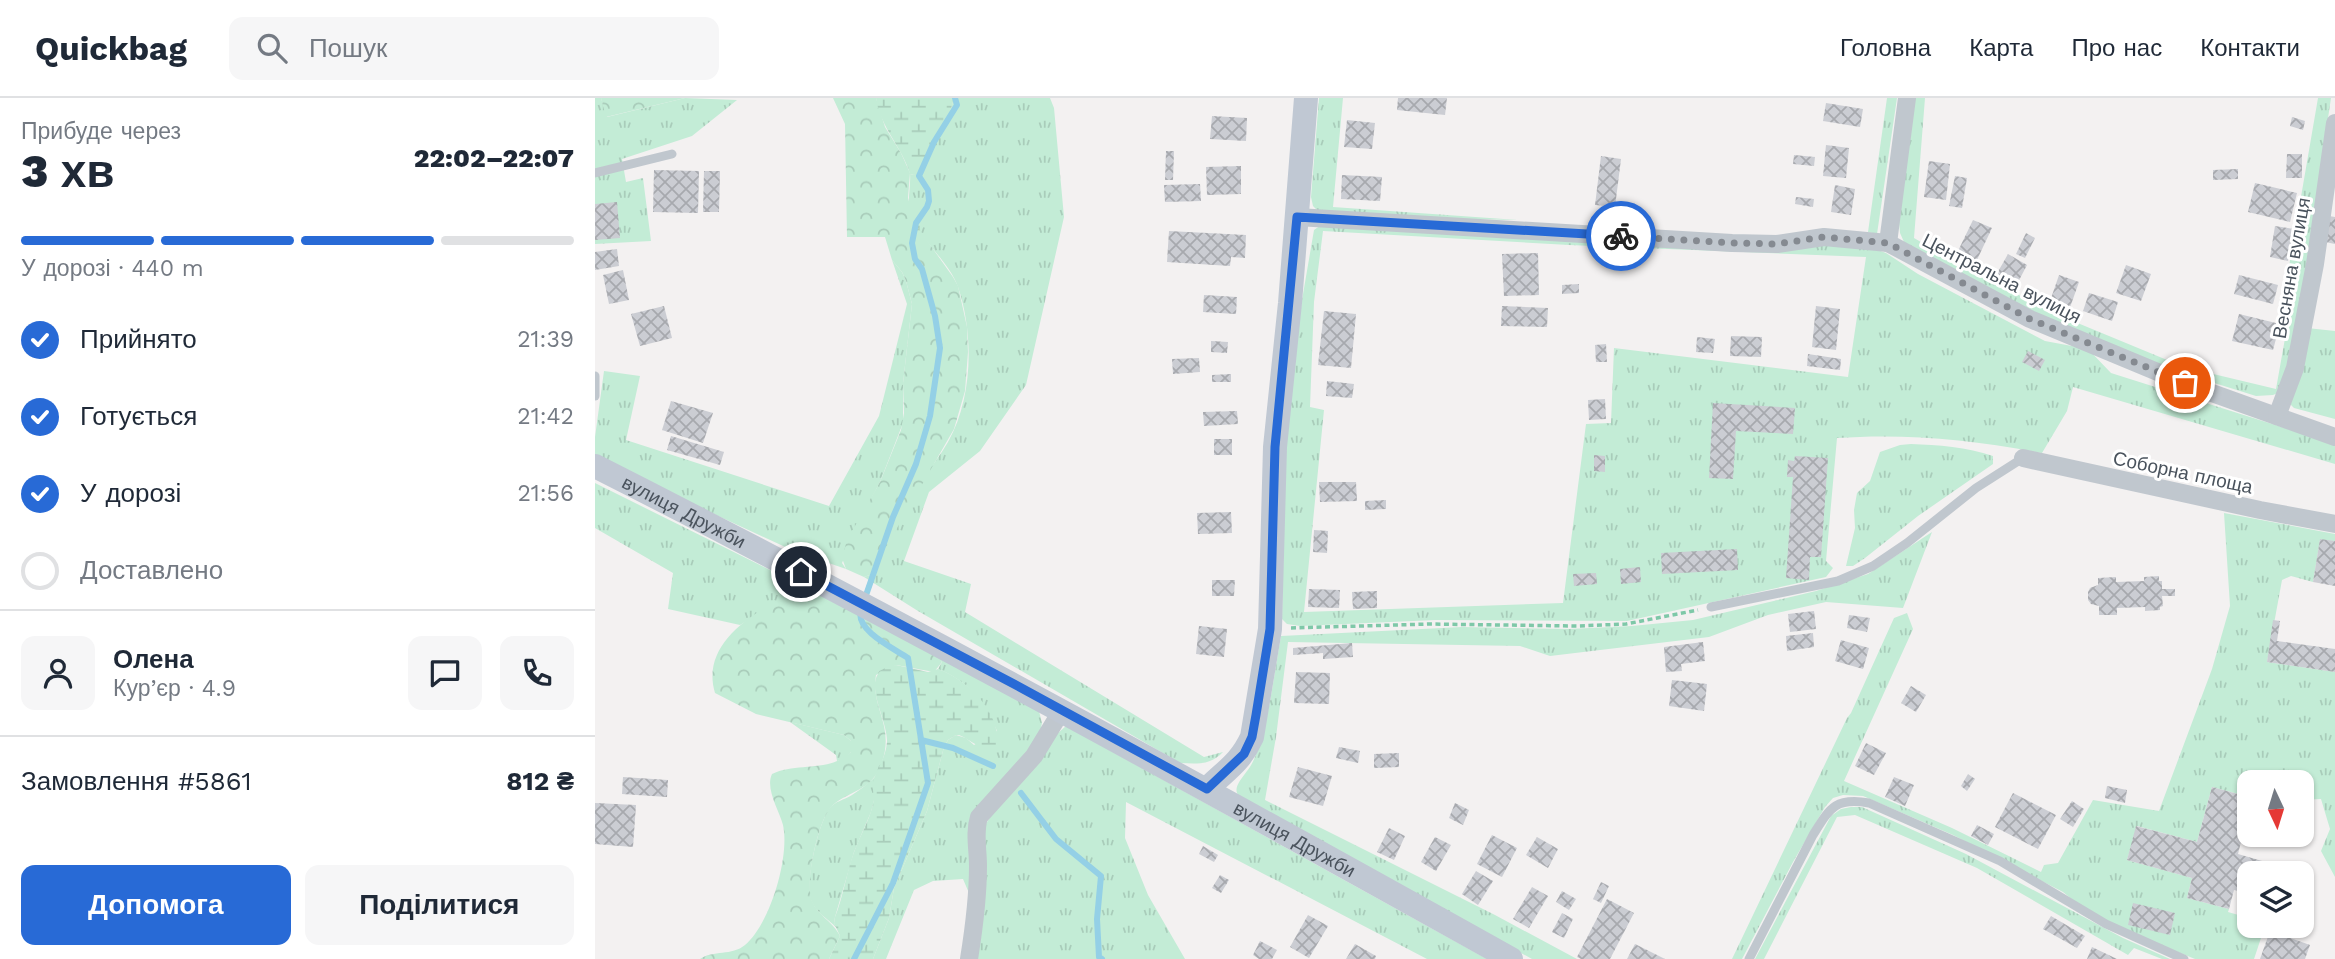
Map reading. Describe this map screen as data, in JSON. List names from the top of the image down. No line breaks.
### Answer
{"streets":{"street":["Весняна вулиця","Центральна вулиця","Соборна площа","вулиця Дружби"]},"crossings":[["Весняна вулиця","Центральна вулиця"]],"north":"bottom","page":{"header":"Quickbag","search":"Пошук","nav":["Головна","Карта","Про нас","Контакти"],"heading":["3 хв","Прибуде через","22:02–22:07"],"panel":["Олена","Кур’єр · 4.9","Замовлення #5861","812 ₴"],"bar":"У дорозі · 440 m","list":[["Прийнято","21:39"],["Готується","21:42"],["У дорозі","21:56"],"Доставлено"],"buttons":["Допомога","Поділитися"]}}
